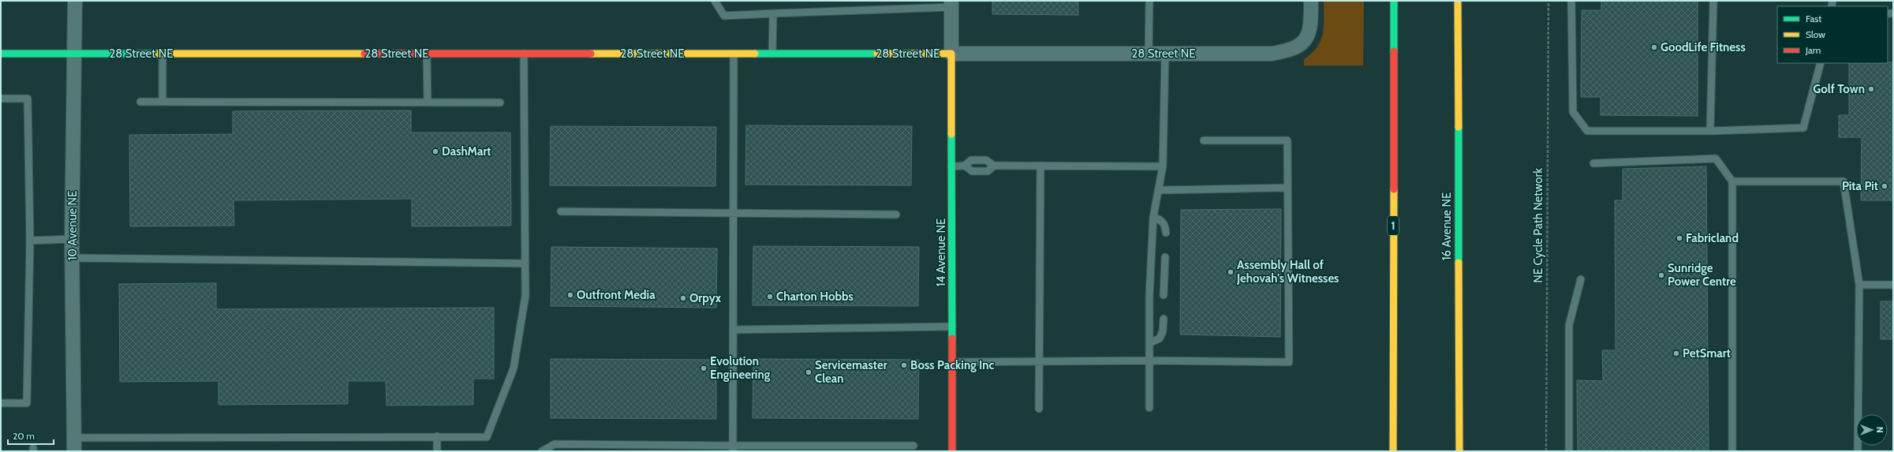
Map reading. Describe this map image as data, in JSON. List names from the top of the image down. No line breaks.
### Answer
{"streets":{"main road":["28 Street NE","1","16 Avenue NE","14 Avenue NE"],"street":["10 Avenue NE"],"path":["NE Cycle Path Network"]},"crossings":[["28 Street NE","10 Avenue NE"],["28 Street NE","14 Avenue NE"]],"places":["GoodLife Fitness","Golf Town","DashMart","Pita Pit","Fabricland","Assembly Hall of Jehovah's Witnesses","Sunridge Power Centre","Outfront Media","Charton Hobbs","Orpyx","PetSmart","Boss Packing Inc","Evolution Engineering","Servicemaster Clean"],"legend":["Fast","Slow","Jam"],"scale_bar":"20 m","north":"right"}
